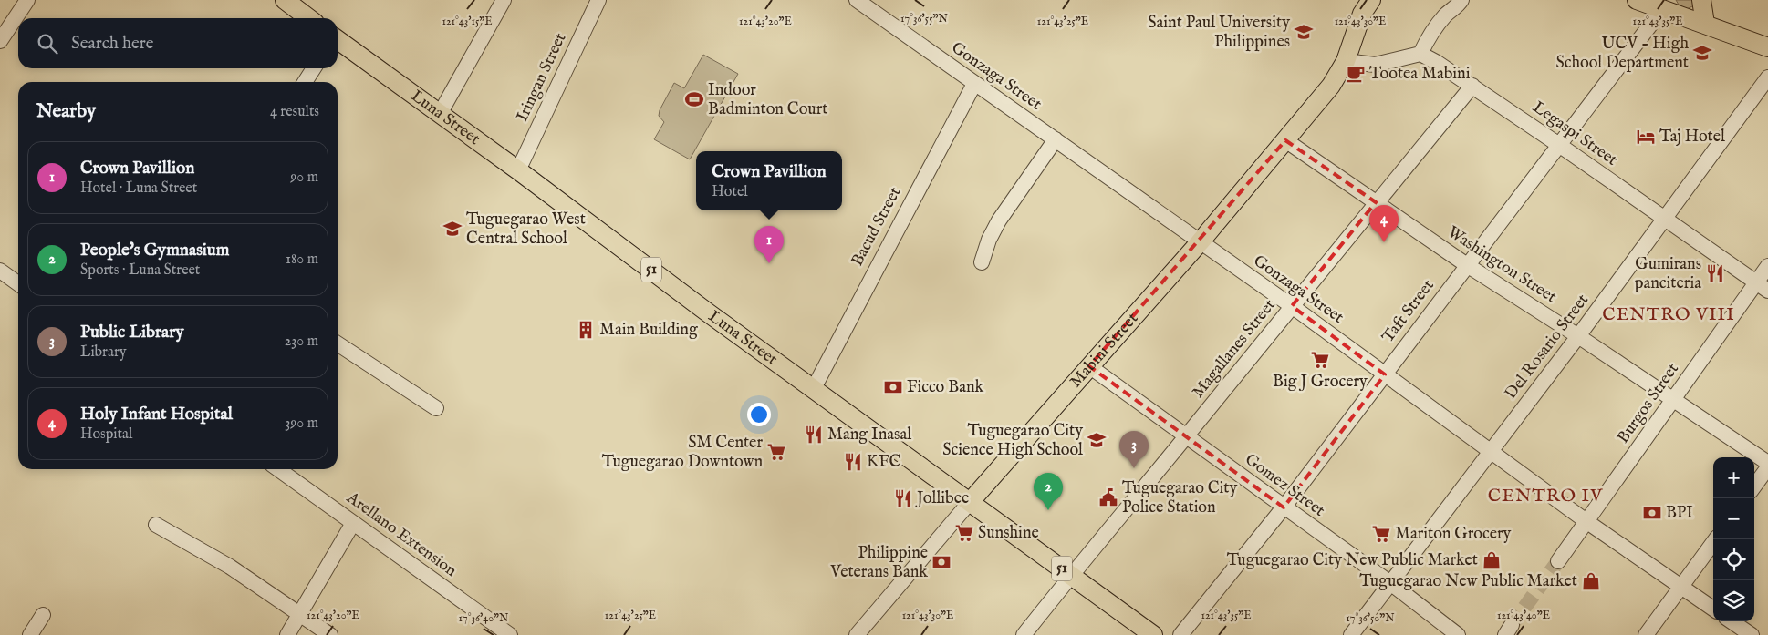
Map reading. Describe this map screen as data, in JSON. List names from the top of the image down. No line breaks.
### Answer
{"streets":{"main road":["Luna Street","51","Mabini Street"],"street":["Gonzaga Street","Iringan Street","Legaspi Street","Bacud Street","Washington Street","Taft Street","Del Rosario Street","Magallanes Street","Burgos Street","Gomez Street","Arellano Extension"]},"crossings":[["Gonzaga Street","Bacud Street"],["Gonzaga Street","Taft Street"],["Gonzaga Street","Del Rosario Street"],["Gonzaga Street","Magallanes Street"],["Gonzaga Street","Mabini Street"],["Gonzaga Street","Burgos Street"],["Iringan Street","Luna Street"],["Luna Street","Bacud Street"],["Luna Street","Magallanes Street"],["Luna Street","Mabini Street"],["Legaspi Street","Taft Street"],["Legaspi Street","Del Rosario Street"],["Legaspi Street","Magallanes Street"],["Legaspi Street","Burgos Street"],["Washington Street","Taft Street"],["Washington Street","Del Rosario Street"],["Washington Street","Magallanes Street"],["Washington Street","Mabini Street"],["Washington Street","Burgos Street"],["Taft Street","Gomez Street"],["Del Rosario Street","Gomez Street"],["Magallanes Street","Gomez Street"],["Mabini Street","Gomez Street"]],"districts":["CENTRO VIII","CENTRO IV"],"places":{"school or university":["Saint Paul University Philippines","UCV - High School Department","Tuguegarao West Central School","Tuguegarao City Science High School"],"cafe":["Tootea Mabini"],"sports":["Indoor Badminton Court"],"hotel":["Taj Hotel"],"restaurant":["Gumirans panciteria","Mang Inasal","KFC","Jollibee"],"building":["Main Building"],"supermarket":["Big J Grocery","SM Center Tuguegarao Downtown","Sunshine","Mariton Grocery"],"bank":["Ficco Bank","BPI","Philippine Veterans Bank"],"public building":["Tuguegarao City Police Station"],"shop":["Tuguegarao City New Public Market","Tuguegarao New Public Market"]},"page":{"search":"Search here","heading":["Nearby","4 results"],"list":[{"mark":"1","name":"Crown Pavillion","note":"Hotel · Luna Street","value":"90 m"},{"mark":"2","name":"People's Gymnasium","note":"Sports · Luna Street","value":"180 m"},{"mark":"3","name":"Public Library","note":"Library","value":"230 m"},{"mark":"4","name":"Holy Infant Hospital","note":"Hospital","value":"390 m"}],"popup":["Crown Pavillion","Hotel"],"pins":["4","1","3","2"],"map_buttons":["+","−"]},"coordinates":["17°36'55\"N","121°43'15\"E","121°43'20\"E","121°43'25\"E","121°43'30\"E","121°43'35\"E","121°43'40\"E","17°36'40\"N","17°36'50\"N"]}
